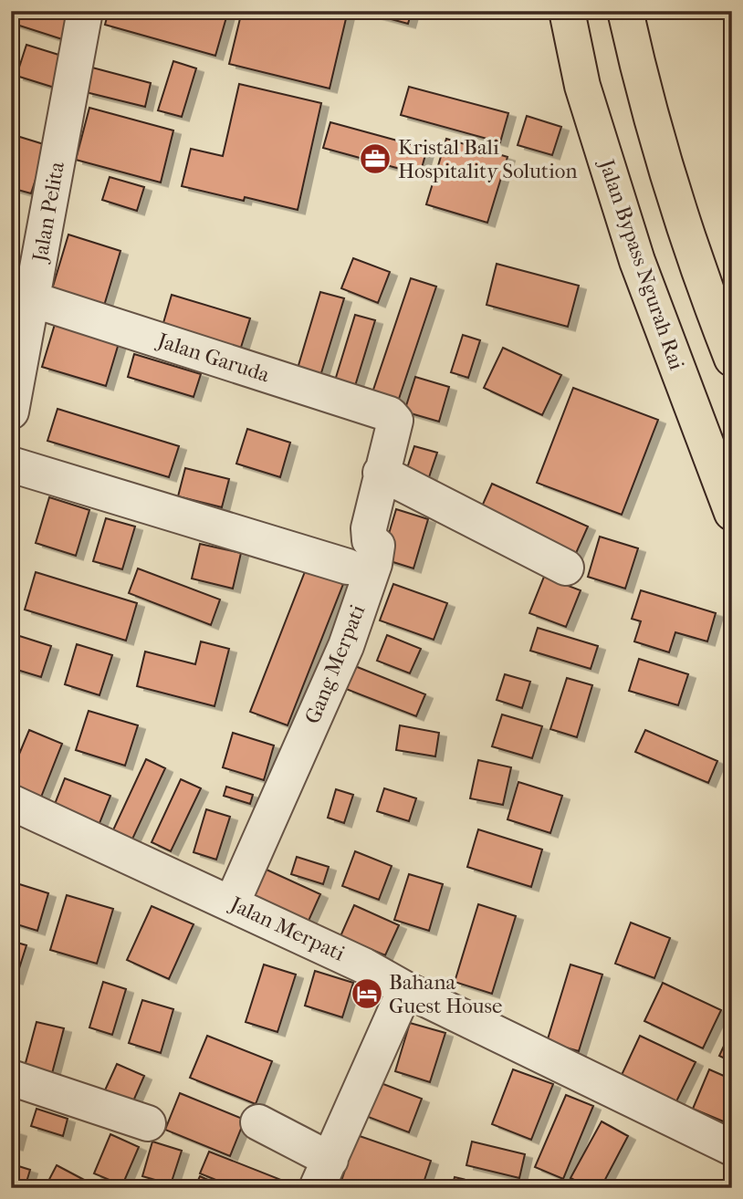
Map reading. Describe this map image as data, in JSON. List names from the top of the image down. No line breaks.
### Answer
{"streets":{"highway":["Jalan Bypass Ngurah Rai"],"street":["Jalan Pelita","Jalan Garuda","Gang Merpati","Jalan Merpati"]},"crossings":[["Jalan Pelita","Jalan Garuda"],["Jalan Garuda","Gang Merpati"],["Gang Merpati","Jalan Merpati"]],"places":{"office":["Kristal Bali Hospitality Solution"],"hotel":["Bahana Guest House"]}}
